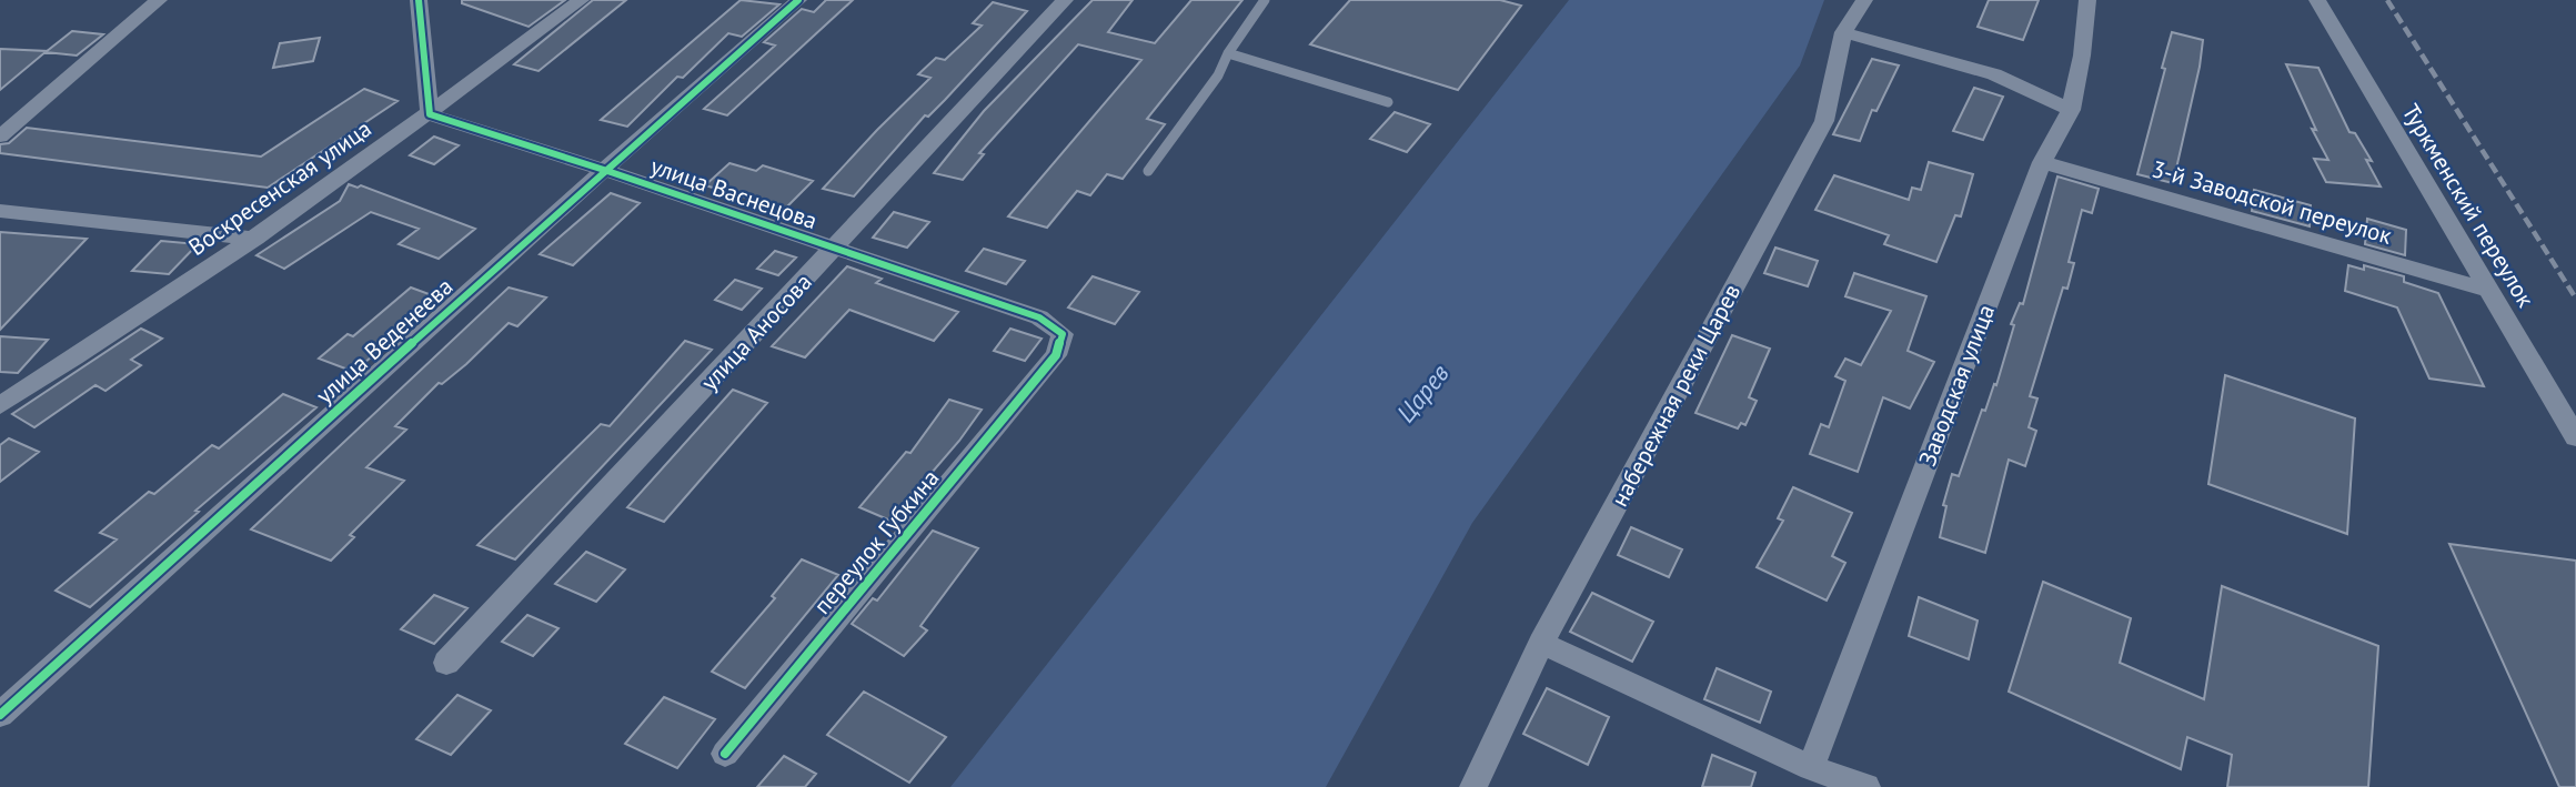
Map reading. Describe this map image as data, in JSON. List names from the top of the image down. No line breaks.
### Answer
{"streets":{"street":["Воскресенская улица","улица Васнецова","3-й Заводской переулок","Туркменский переулок","улица Аносова","улица Веденеева","Заводская улица","набережная реки Царев","переулок Губкина"]},"crossings":[["Воскресенская улица","улица Васнецова"],["улица Васнецова","улица Аносова"],["улица Васнецова","улица Веденеева"],["улица Васнецова","переулок Губкина"],["3-й Заводской переулок","Туркменский переулок"],["3-й Заводской переулок","Заводская улица"]],"water":["Царев"]}
